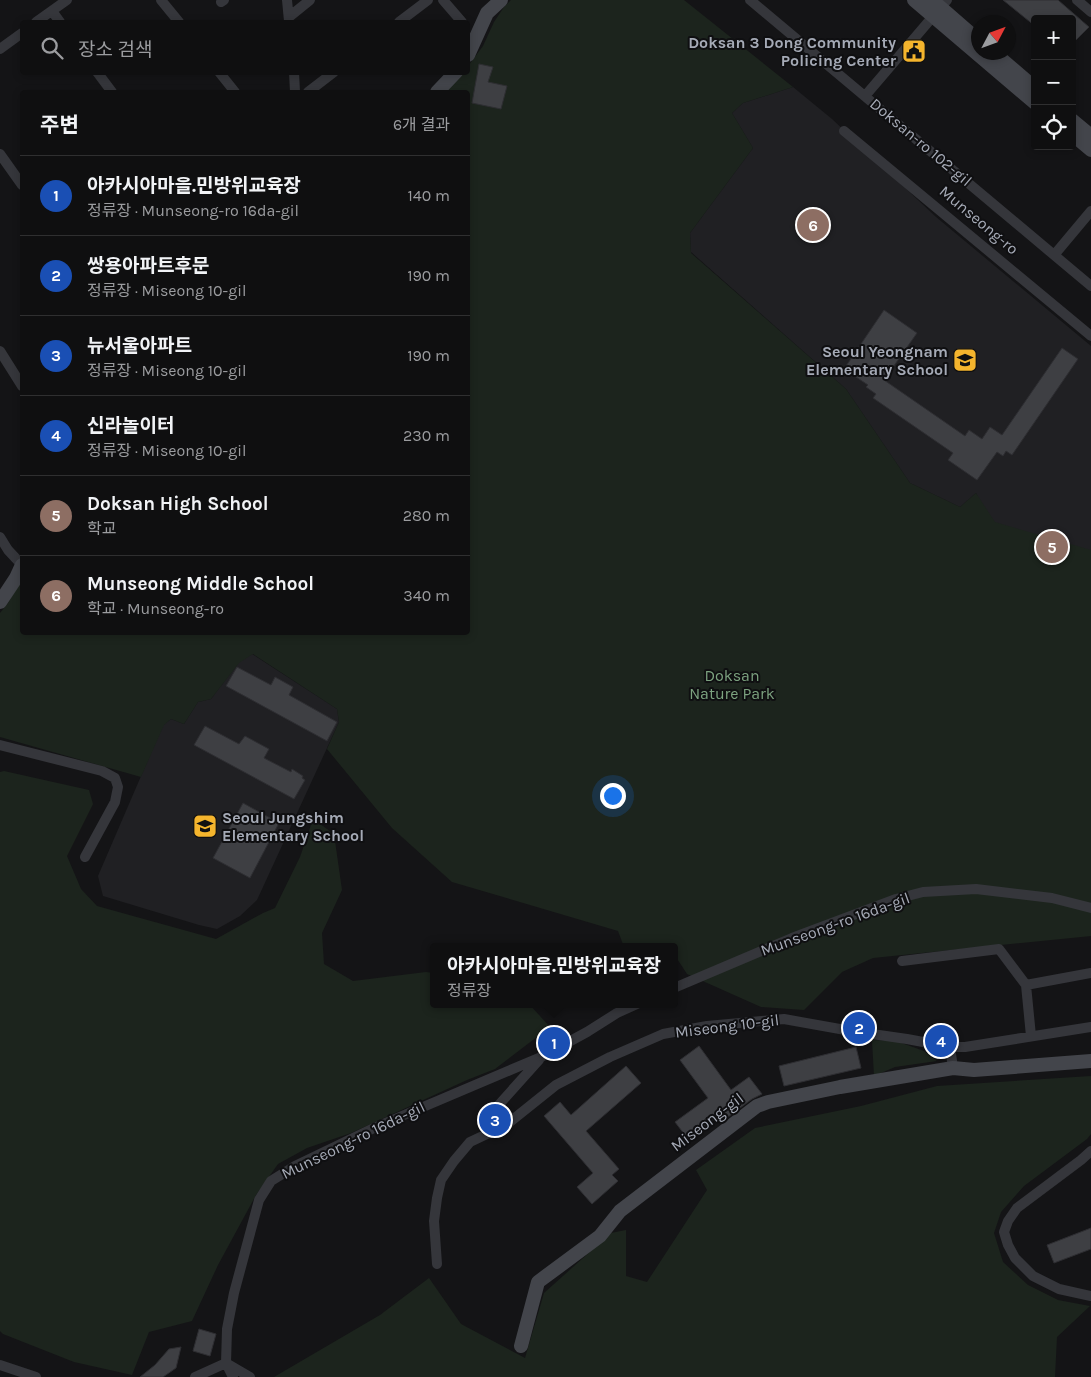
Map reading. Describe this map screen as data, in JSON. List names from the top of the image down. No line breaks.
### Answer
{"streets":{"street":["Doksan-ro 102-gil","Munseong-ro","Munseong-ro 16da-gil","Miseong 10-gil","Miseong-gil"]},"parks":["Doksan Nature Park"],"places":{"public building":["Doksan 3 Dong Community Policing Center"],"school or university":["Seoul Yeongnam Elementary School","Seoul Jungshim Elementary School"]},"north":"top right","page":{"map_buttons":["+","−"],"search":"장소 검색","heading":["주변","6개 결과"],"list":[{"mark":"1","name":"아카시아마을.민방위교육장","note":"정류장 · Munseong-ro 16da-gil","value":"140 m"},{"mark":"2","name":"쌍용아파트후문","note":"정류장 · Miseong 10-gil","value":"190 m"},{"mark":"3","name":"뉴서울아파트","note":"정류장 · Miseong 10-gil","value":"190 m"},{"mark":"4","name":"신라놀이터","note":"정류장 · Miseong 10-gil","value":"230 m"},{"mark":"5","name":"Doksan High School","note":"학교","value":"280 m"},{"mark":"6","name":"Munseong Middle School","note":"학교 · Munseong-ro","value":"340 m"}],"pins":["6","5","2","4","1","3"],"popup":["아카시아마을.민방위교육장","정류장"]}}
